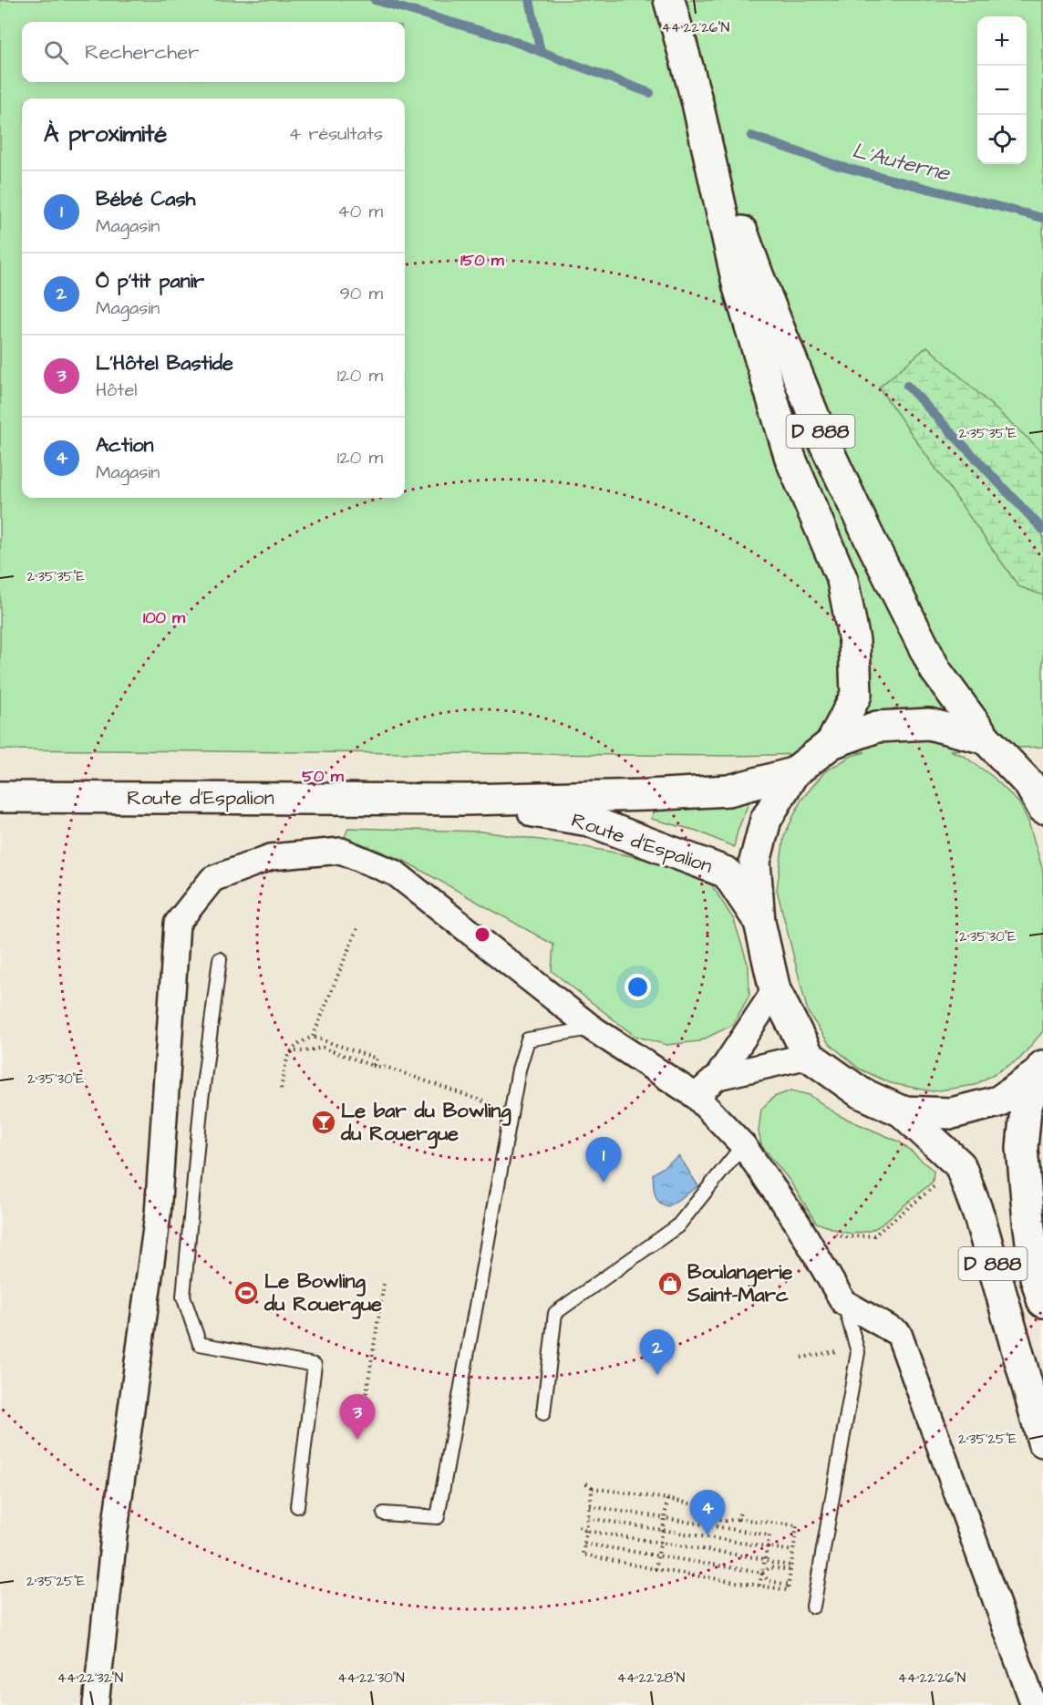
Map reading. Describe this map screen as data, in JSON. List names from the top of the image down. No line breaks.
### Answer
{"streets":{"main road":["D 888","Route d'Espalion"]},"water":["L'Auterne"],"places":{"bar":["Le bar du Bowling du Rouergue"],"shop":["Boulangerie Saint-Marc"],"sports":["Le Bowling du Rouergue"]},"page":{"map_buttons":["+","−"],"search":"Rechercher","heading":["À proximité","4 résultats"],"list":[{"mark":"1","name":"Bébé Cash","note":"Magasin","value":"40 m"},{"mark":"2","name":"Ô p'tit panir","note":"Magasin","value":"90 m"},{"mark":"3","name":"L’Hôtel Bastide","note":"Hôtel","value":"120 m"},{"mark":"4","name":"Action","note":"Magasin","value":"120 m"}],"pins":["1","2","3","4"]},"coordinates":["44°22'26\"N","2°35'35\"E","2°35'30\"E","2°35'25\"E","44°22'32\"N","44°22'30\"N","44°22'28\"N"],"rings":["150 m","100 m","50 m"]}
